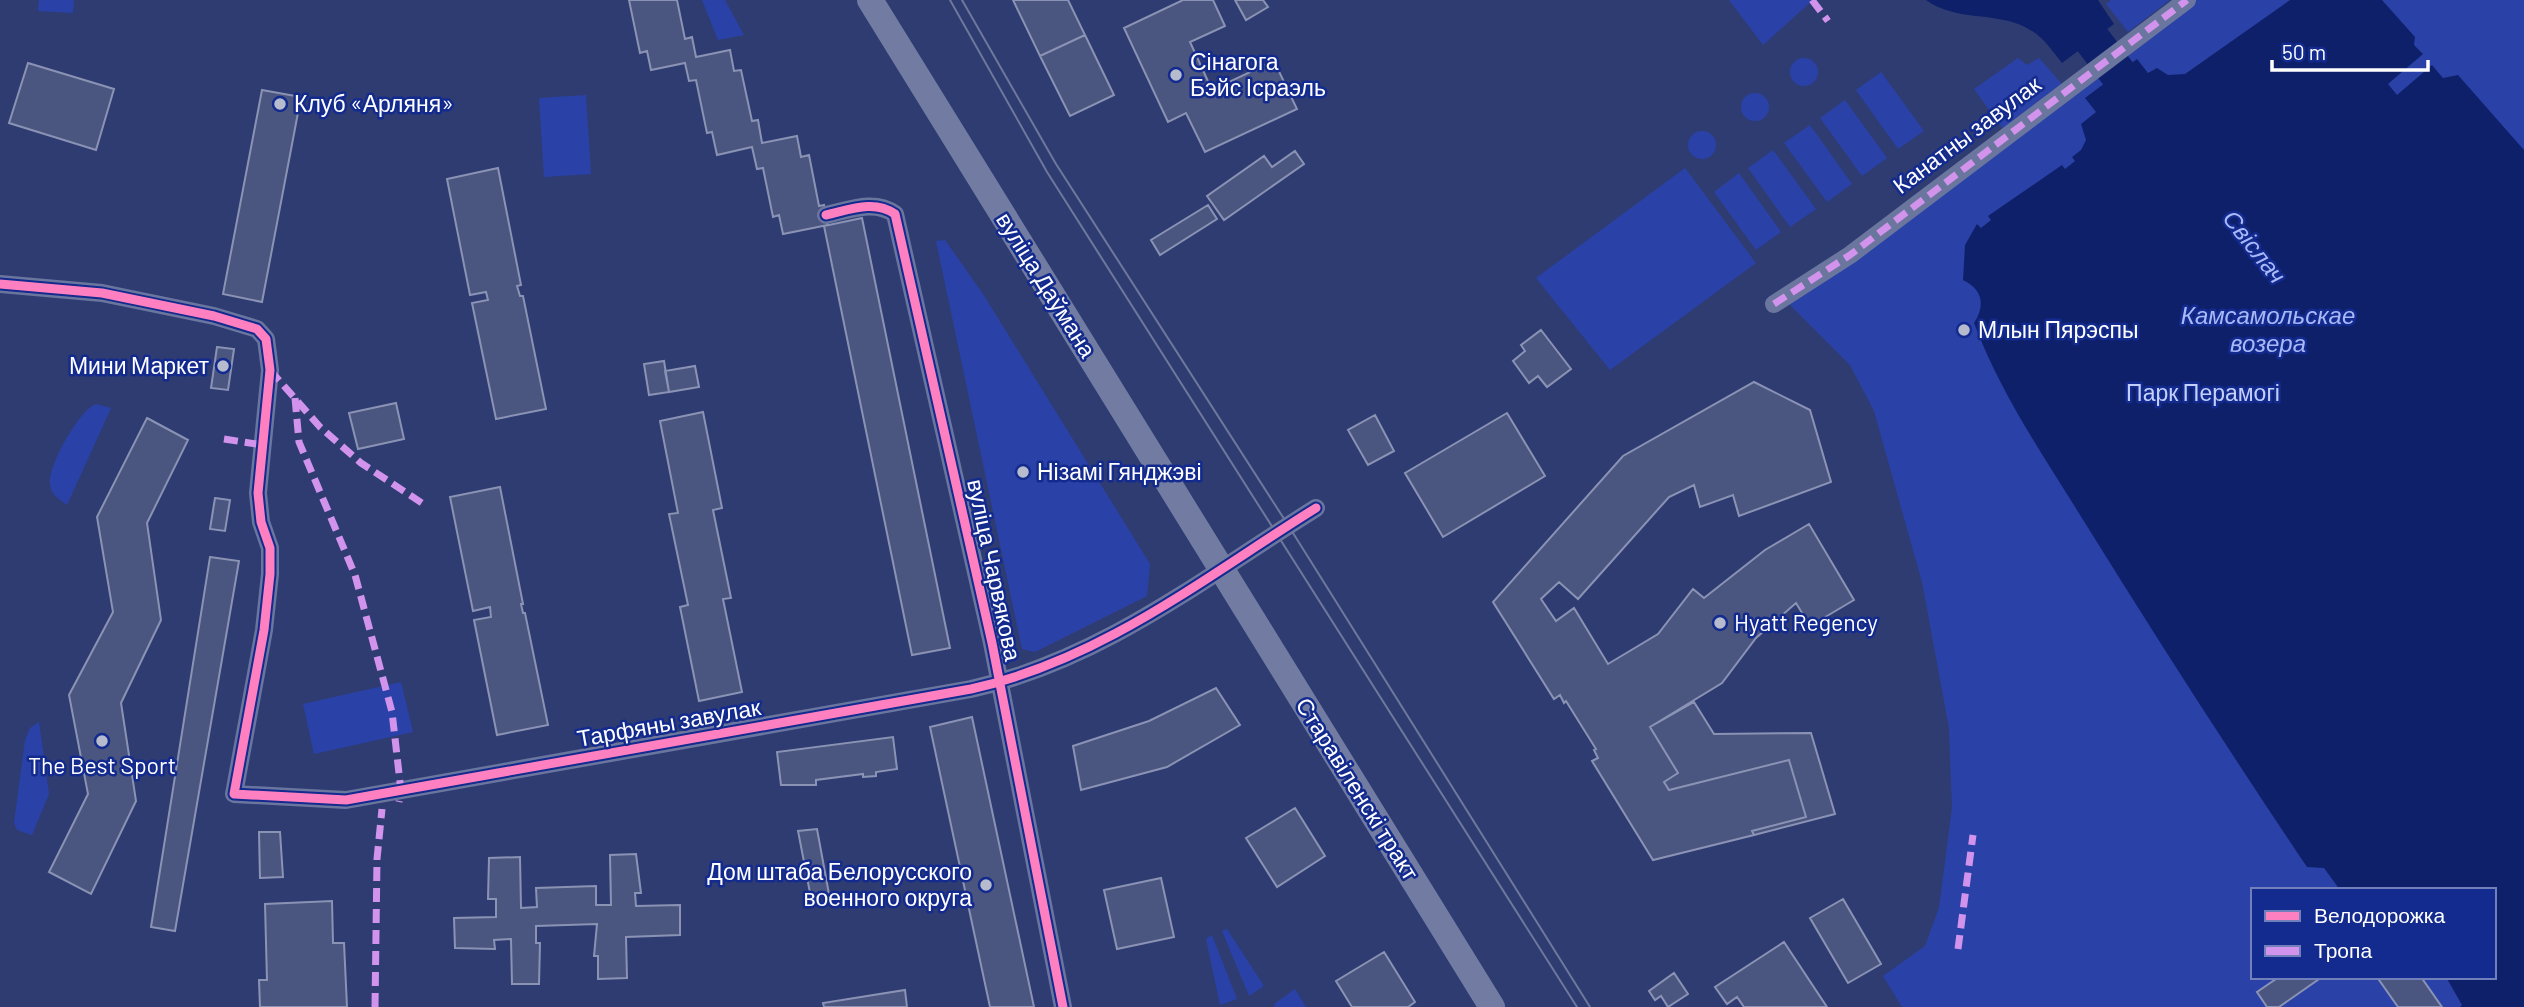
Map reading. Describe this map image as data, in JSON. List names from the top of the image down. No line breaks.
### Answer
{"streets":{"main road":["вуліца Даўмана","Старавіленскі тракт"],"street":["Канатны завулак","вуліца Чарвякова","Тарфяны завулак"]},"crossings":[["вуліца Даўмана","Тарфяны завулак"],["вуліца Даўмана","Старавіленскі тракт"],["вуліца Чарвякова","Тарфяны завулак"],["Тарфяны завулак","Старавіленскі тракт"]],"water":["Свіслач","Камсамольскае возера"],"parks":["Парк Перамогі"],"places":["Сінагога Бэйс Ісраэль","Клуб «Арляня»","Млын Пярэспы","Мини Маркет","Нізамі Гянджэві","Hyatt Regency","The Best Sport","Дом штаба Белорусского военного округа"],"legend":["Велодорожка","Тропа"],"scale_bar":"50 m"}
